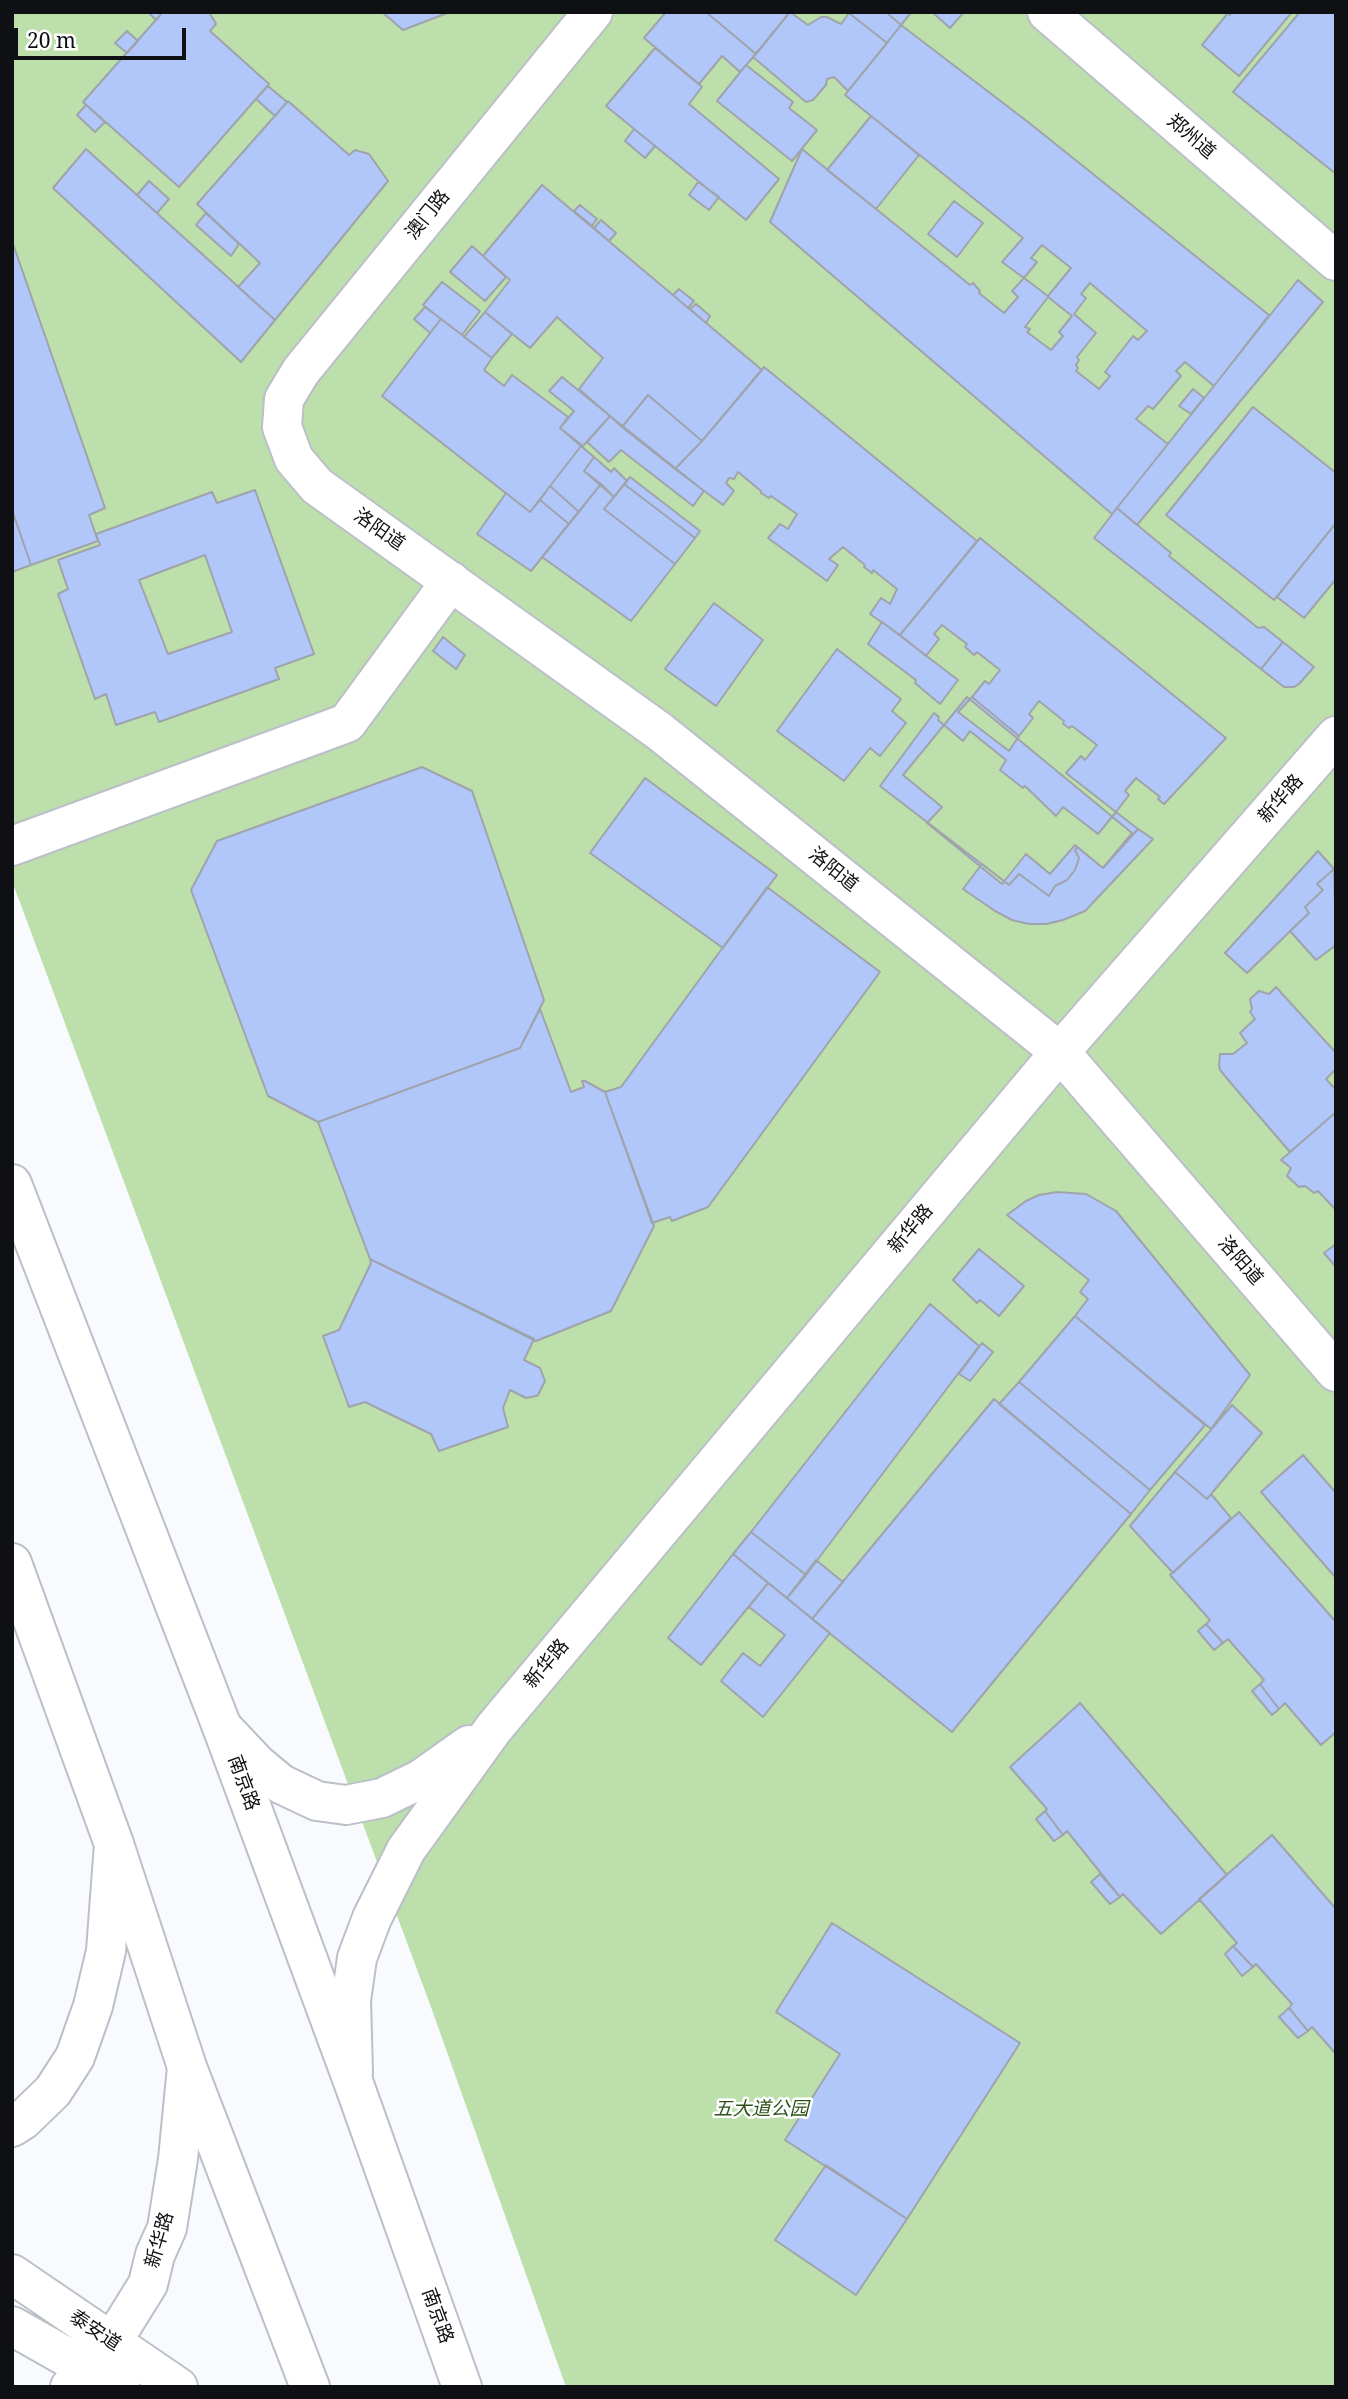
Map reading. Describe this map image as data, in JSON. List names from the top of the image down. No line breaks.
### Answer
{"streets":{"street":["郑州道","澳门路","洛阳道","新华路","南京路","泰安道"]},"crossings":[["澳门路","洛阳道"],["洛阳道","新华路"],["新华路","南京路"],["新华路","泰安道"]],"parks":["五大道公园"],"scale_bar":"20 m"}
